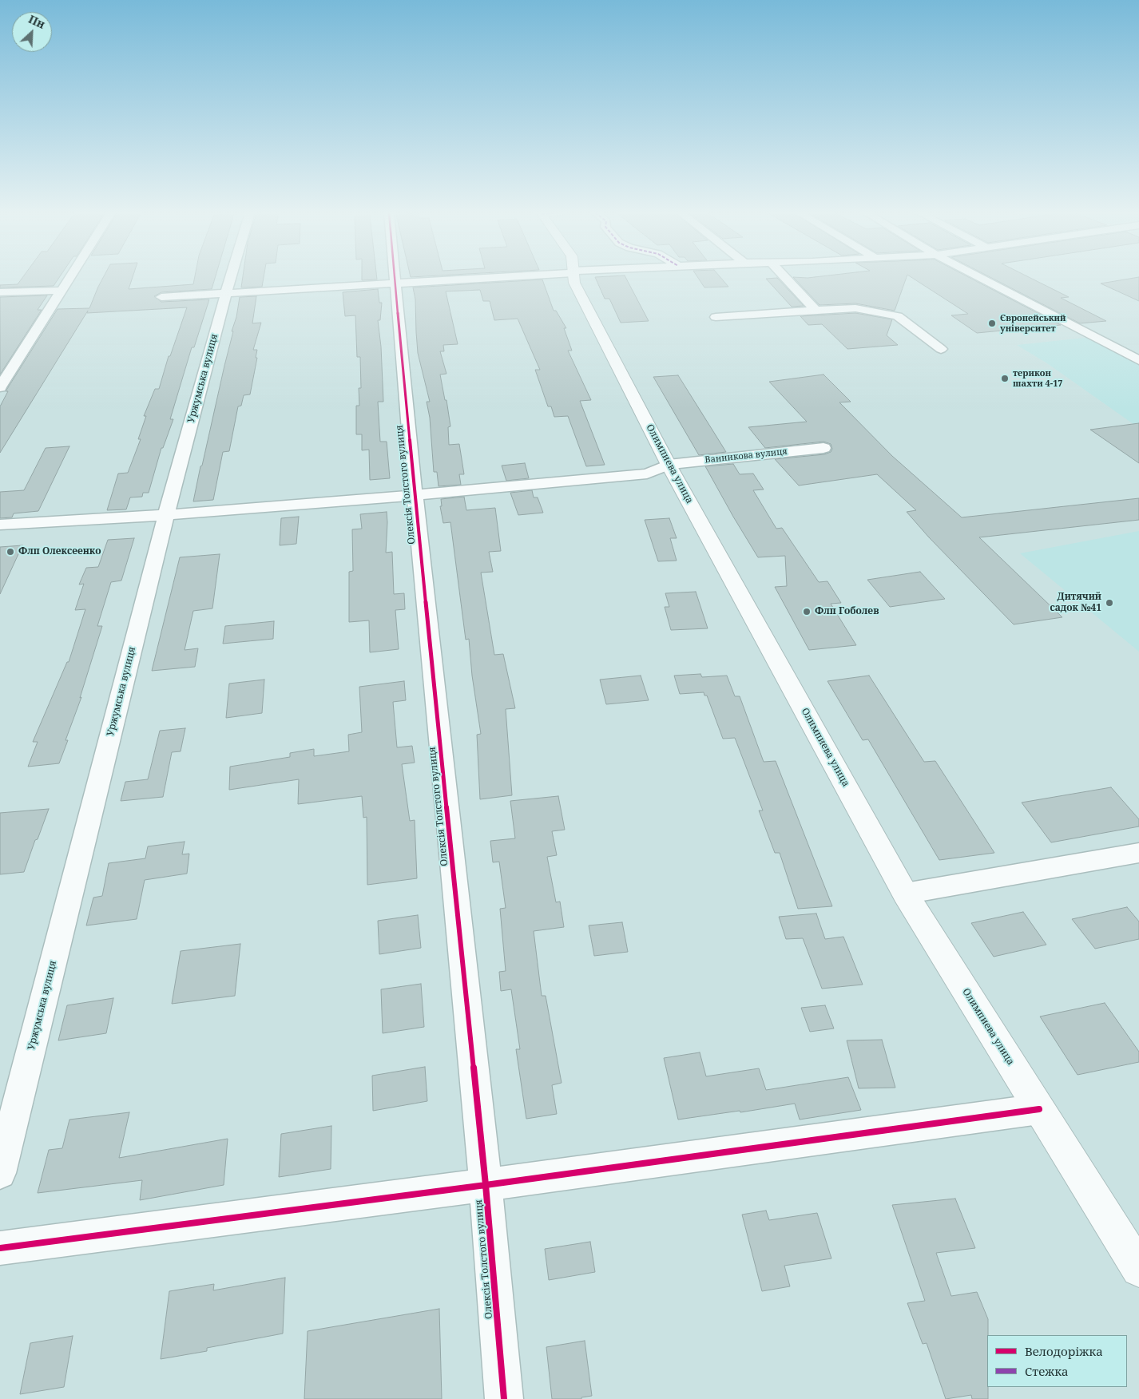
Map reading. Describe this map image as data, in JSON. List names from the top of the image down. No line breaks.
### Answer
{"streets":{"main road":["Олимпиева улица"],"street":["Уржумська вулиця","Ванникова вулиця","Олексія Толстого вулиця"]},"crossings":[["Уржумська вулиця","Ванникова вулиця"],["Ванникова вулиця","Олимпиева улица"],["Ванникова вулиця","Олексія Толстого вулиця"]],"places":["Європейський університет","терикон шахти 4-17","Флп Олексеенко","Дитячий садок №41","Флп Гоболев"],"legend":["Велодоріжка","Стежка"],"north":"top right"}
